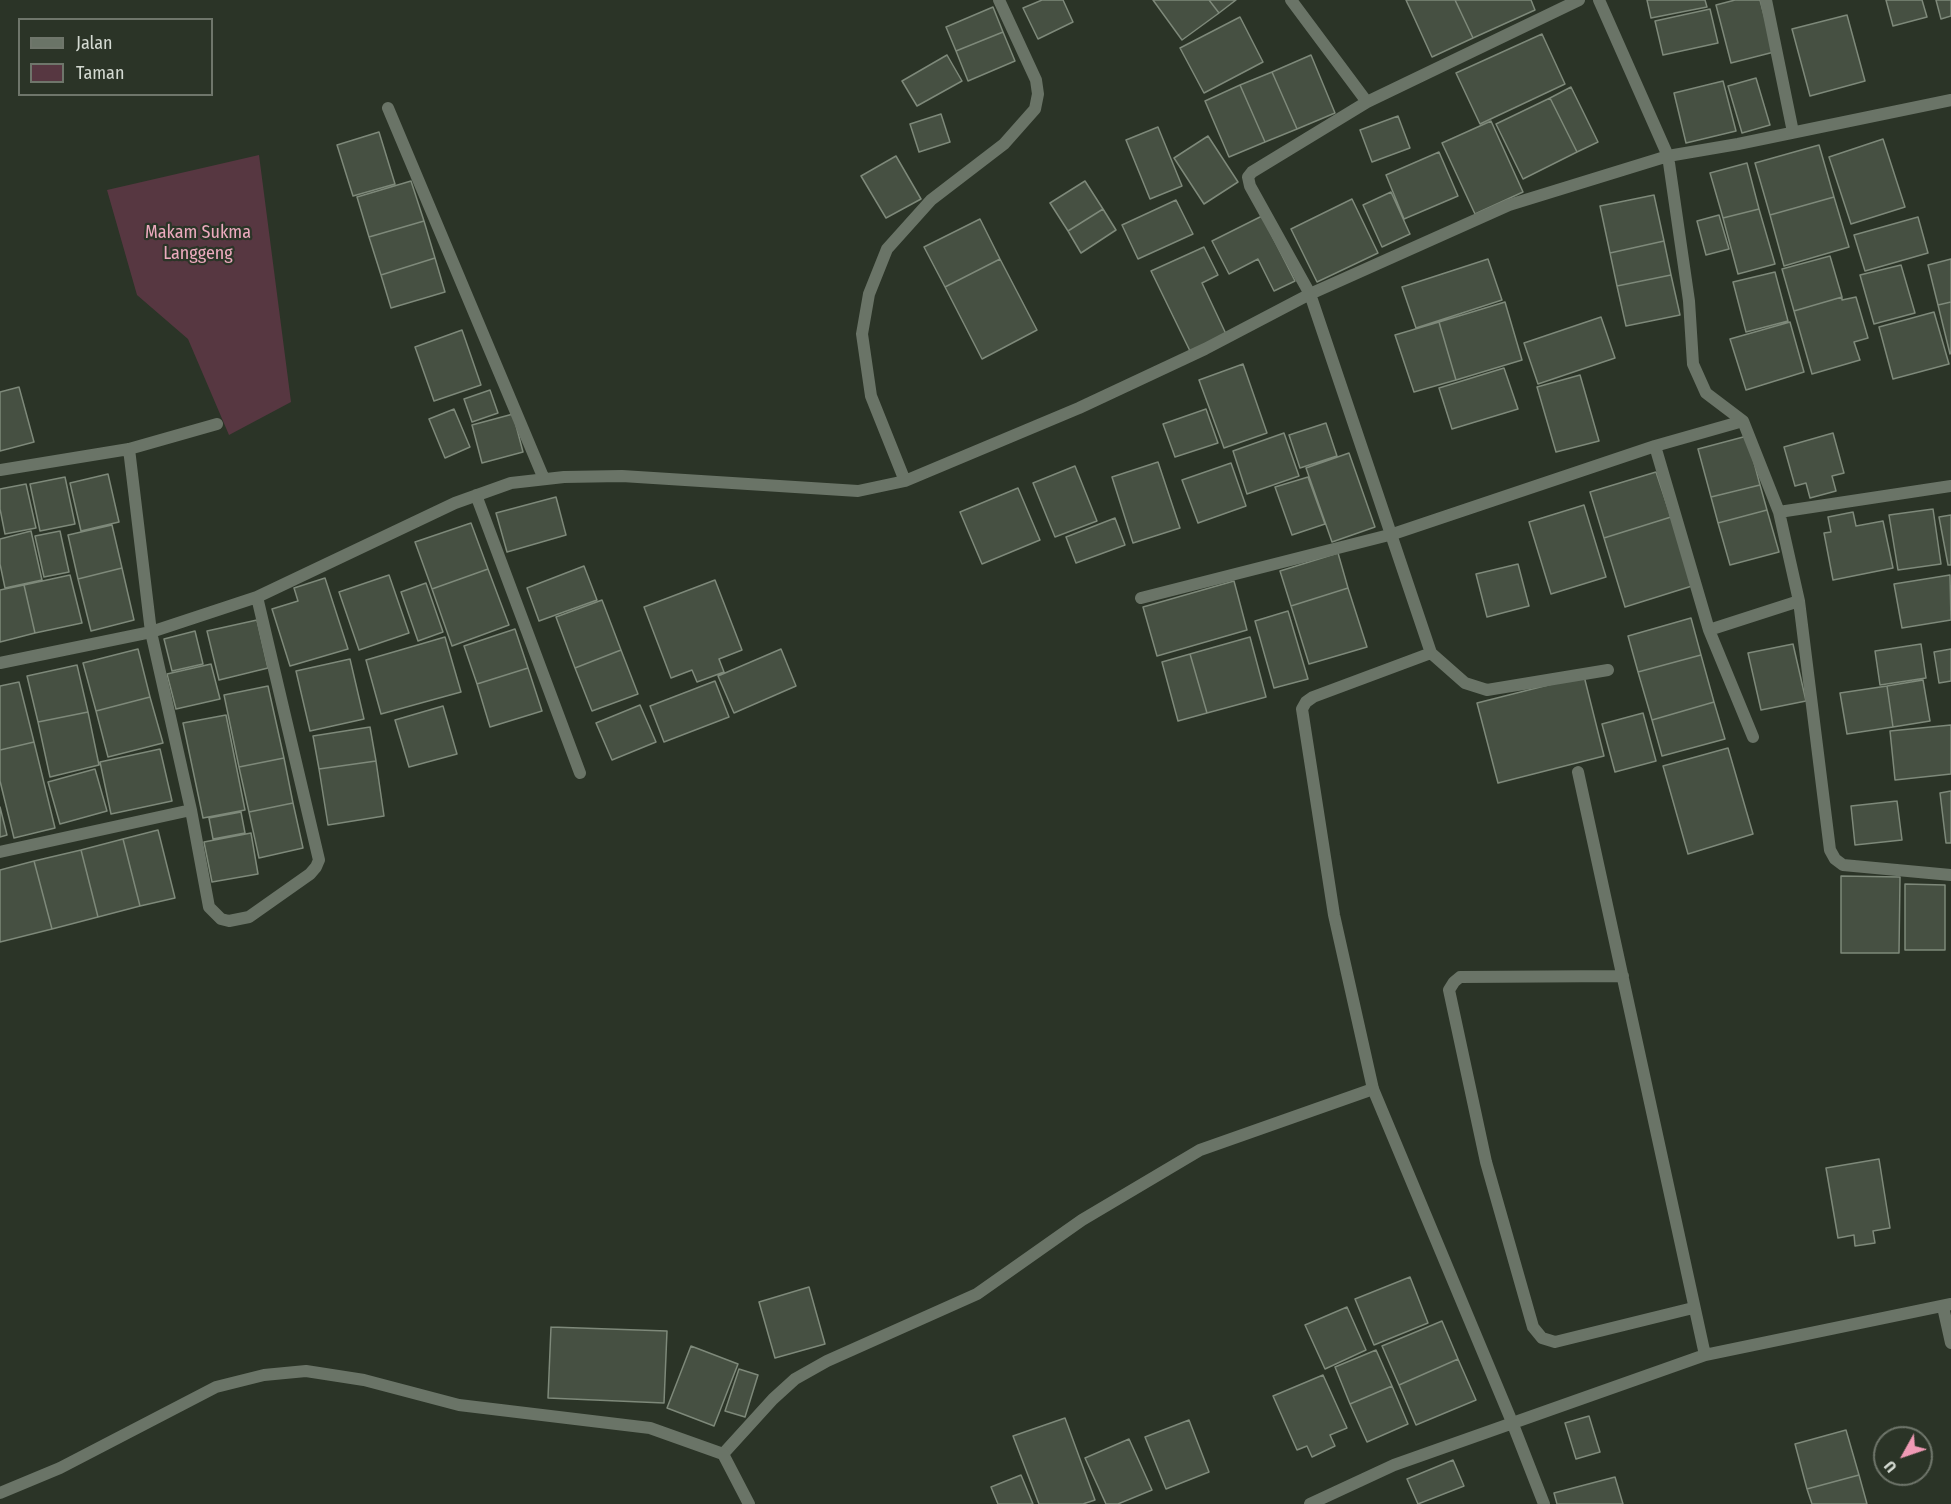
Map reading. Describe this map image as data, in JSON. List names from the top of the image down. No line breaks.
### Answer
{"parks":["Makam Sukma Langgeng"],"legend":["Jalan","Taman"],"north":"bottom left"}
